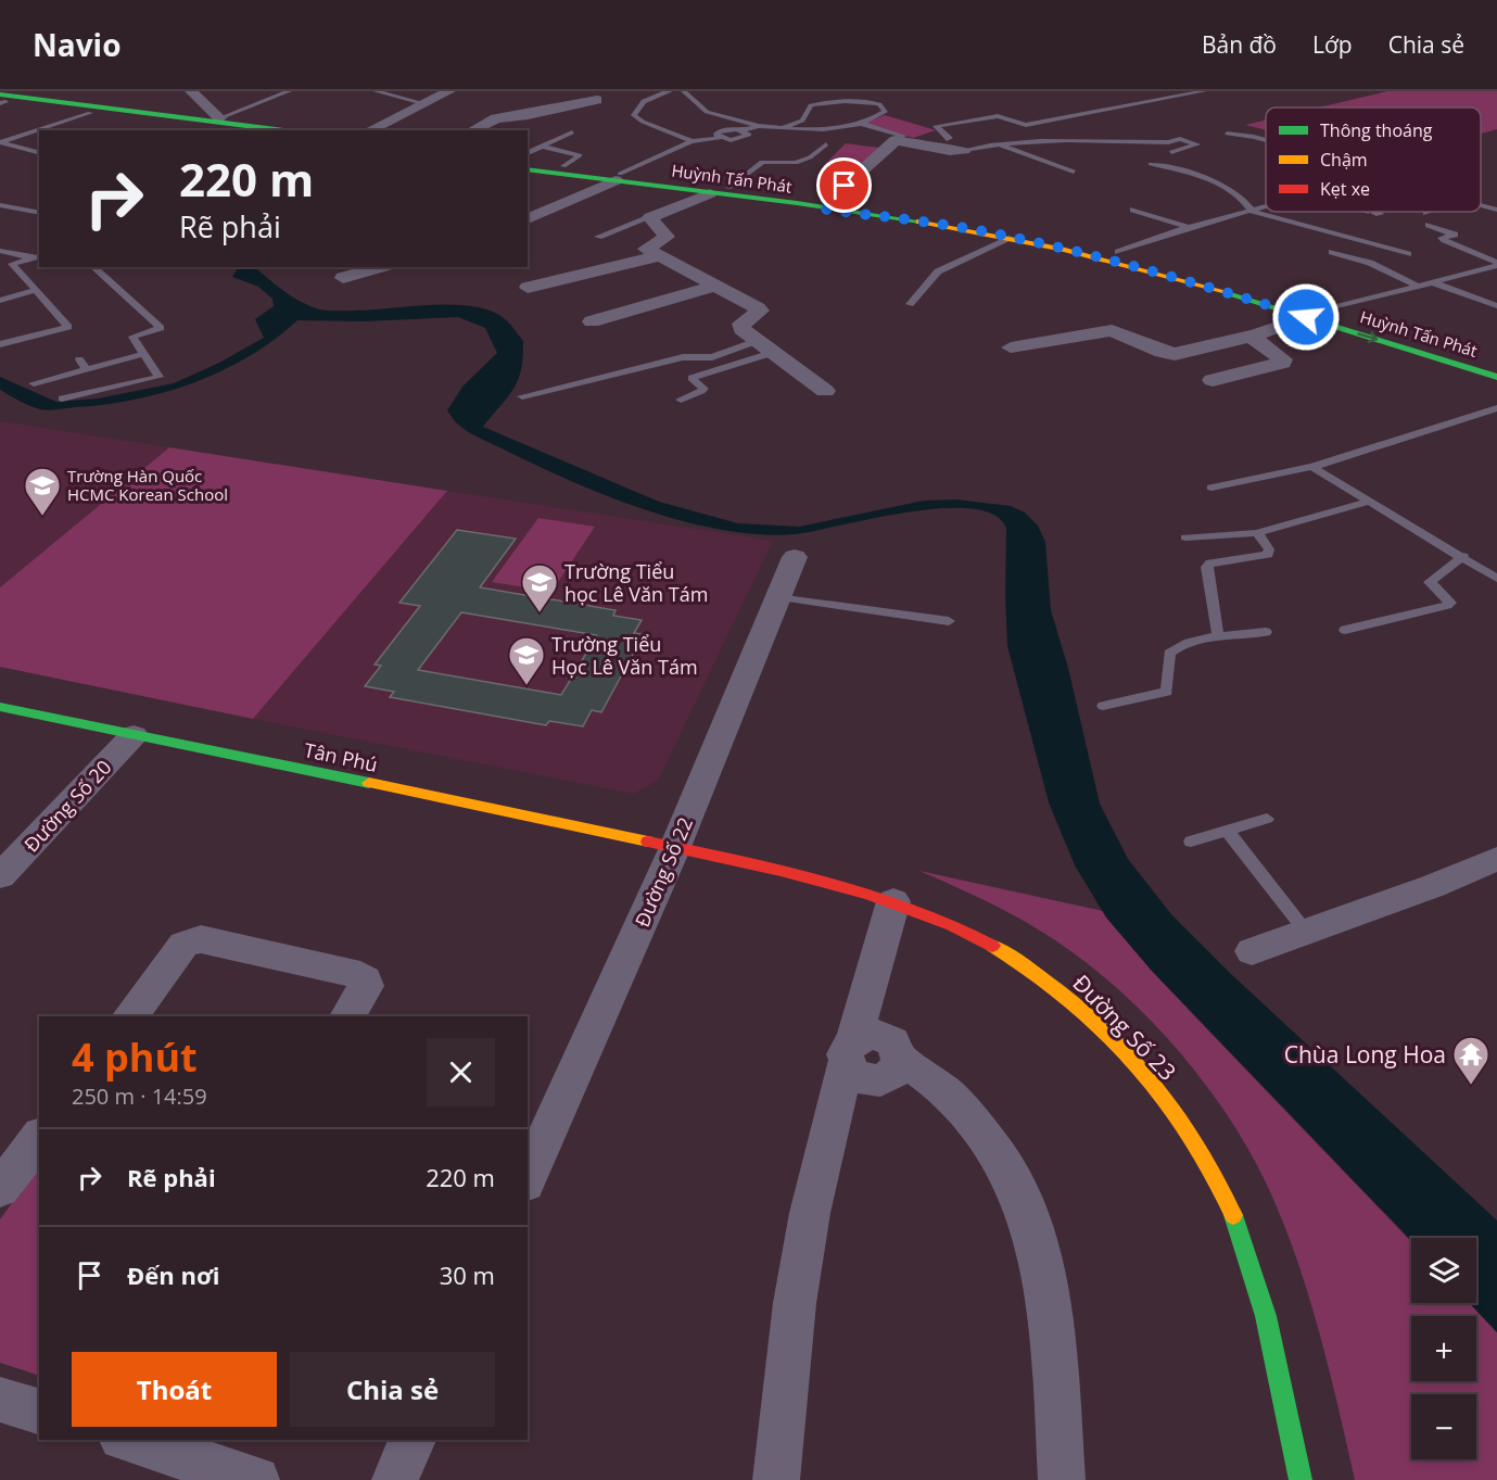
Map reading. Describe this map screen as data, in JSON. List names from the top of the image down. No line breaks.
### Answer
{"streets":{"main road":["Huỳnh Tấn Phát","Tân Phú","Đường Số 23"],"street":["Đường Số 20","Đường Số 22"]},"crossings":[["Tân Phú","Đường Số 20"],["Tân Phú","Đường Số 22"],["Tân Phú","Đường Số 23"],["Đường Số 22","Đường Số 23"]],"places":{"school or university":["Trường Hàn Quốc HCMC Korean School","Trường Tiểu học Lê Văn Tám","Trường Tiểu Học Lê Văn Tám"],"temple":["Chùa Long Hoa"]},"legend":["Thông thoáng","Chậm","Kẹt xe"],"page":{"header":"Navio","nav":["Bản đồ","Lớp","Chia sẻ"],"turn":["220 m","Rẽ phải"],"heading":["4 phút","250 m · 14:59"],"list":[{"name":"Rẽ phải","value":"220 m"},{"name":"Đến nơi","value":"30 m"}],"map_buttons":["+","−"],"buttons":["Thoát","Chia sẻ"]}}
